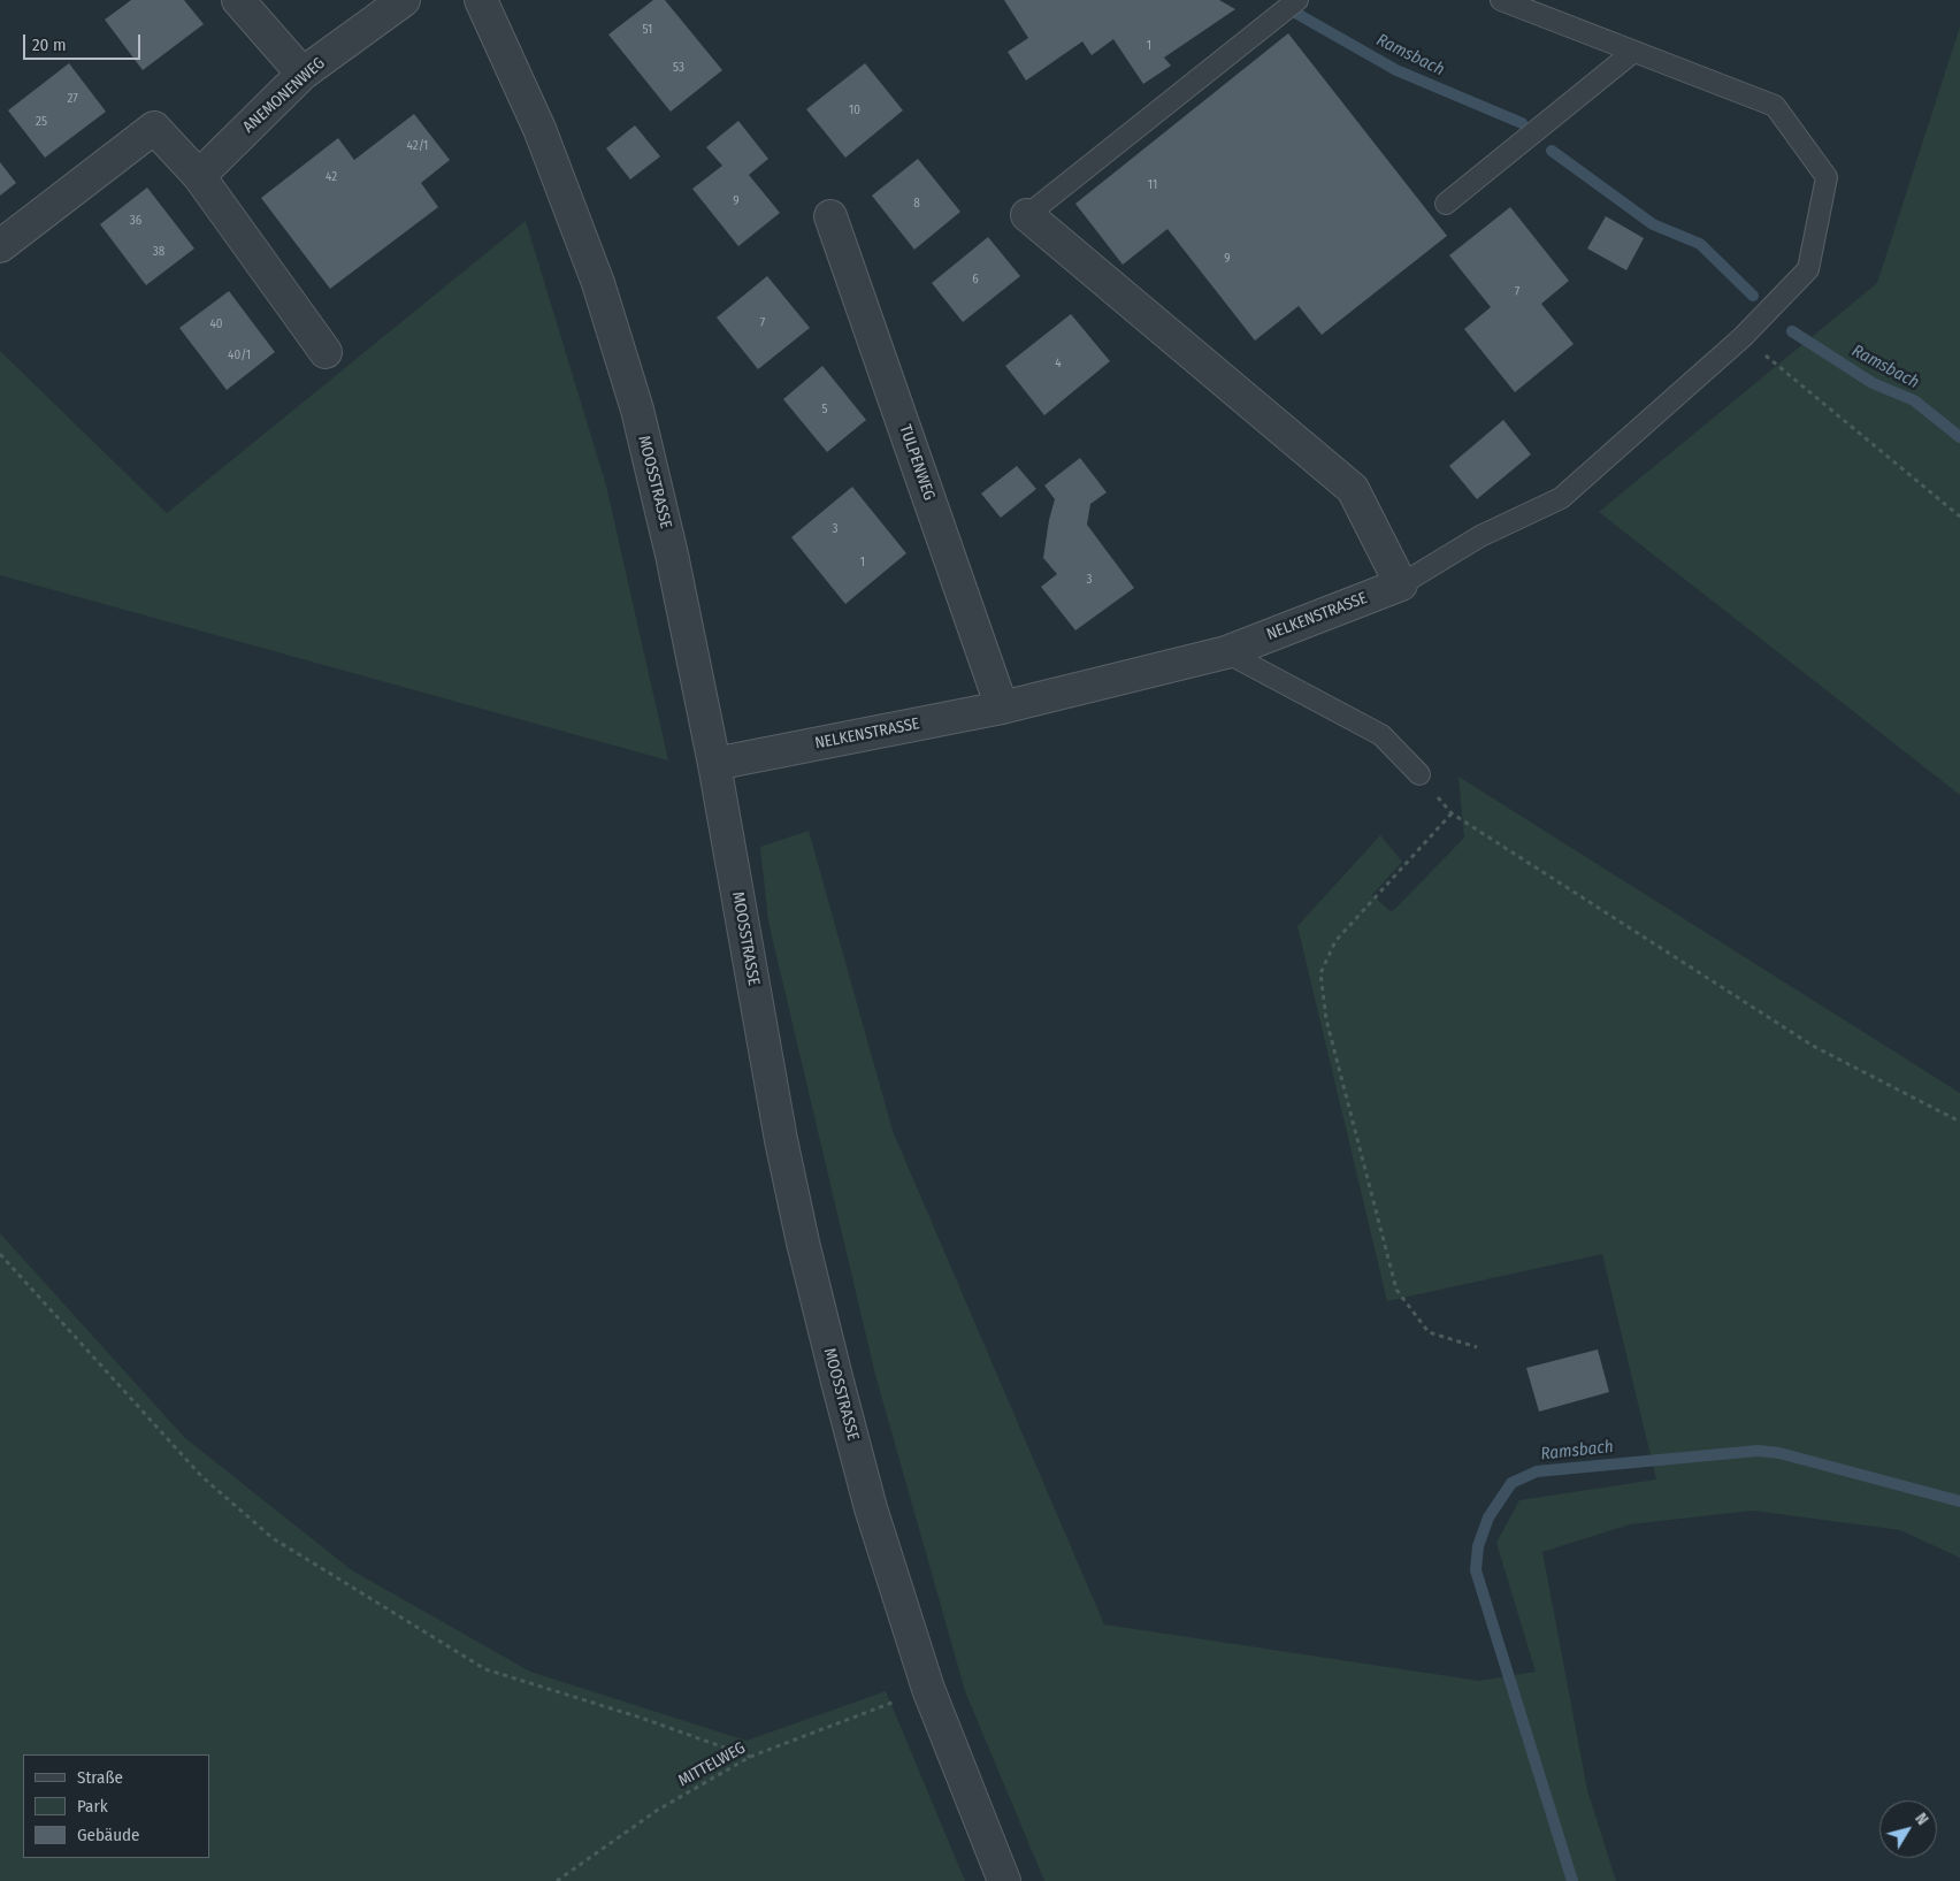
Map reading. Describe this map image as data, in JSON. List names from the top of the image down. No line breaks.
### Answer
{"streets":{"street":["ANEMONENWEG","TULPENWEG","MOOSSTRASSE","NELKENSTRASSE"],"path":["MITTELWEG"]},"crossings":[["TULPENWEG","NELKENSTRASSE"],["MOOSSTRASSE","NELKENSTRASSE"]],"water":["Ramsbach"],"house_numbers":["51","1","53","27","10","25","42/1","42","11","9","8","36","38","9","6","7","7","40","40/1","4","5","3","1","3"],"legend":["Straße","Park","Gebäude"],"scale_bar":"20 m","north":"top right"}
